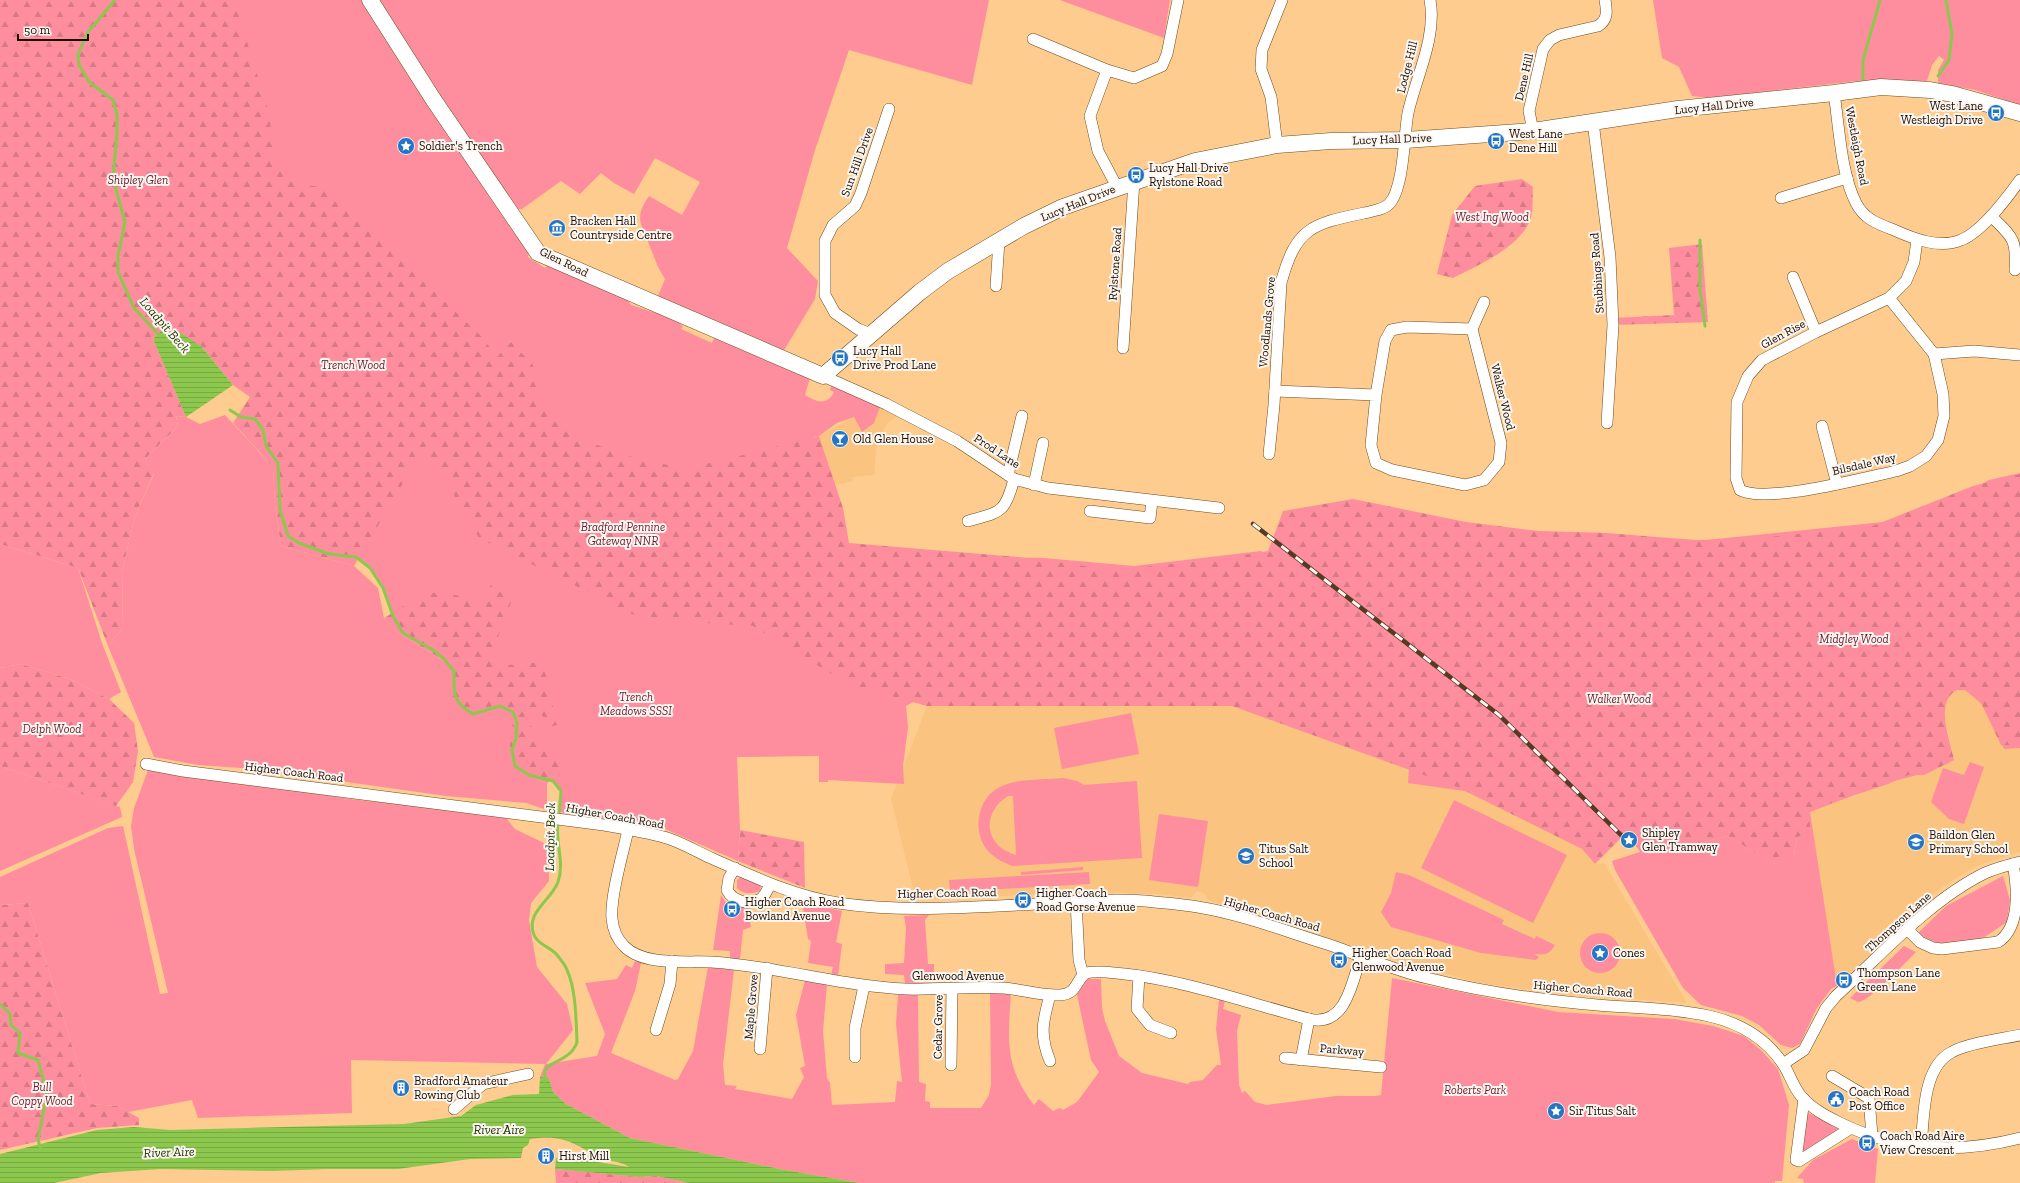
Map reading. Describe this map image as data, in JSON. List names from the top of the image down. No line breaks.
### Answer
{"streets":{"street":["Lodge Hill","Dene Hill","Lucy Hall Drive","Westleigh Road","Sun Hill Drive","Glen Road","Rylstone Road","Stubbings Road","Woodlands Grove","Glen Rise","Walker Wood","Prod Lane","Bilsdale Way","Higher Coach Road","Thompson Lane","Glenwood Avenue","Maple Grove","Cedar Grove","Parkway"]},"crossings":[["Lodge Hill","Lucy Hall Drive"],["Lodge Hill","Woodlands Grove"],["Dene Hill","Lucy Hall Drive"],["Lucy Hall Drive","Westleigh Road"],["Lucy Hall Drive","Sun Hill Drive"],["Lucy Hall Drive","Glen Road"],["Lucy Hall Drive","Rylstone Road"],["Lucy Hall Drive","Stubbings Road"],["Lucy Hall Drive","Woodlands Grove"],["Lucy Hall Drive","Prod Lane"],["Westleigh Road","Glen Rise"],["Glen Road","Prod Lane"],["Glen Rise","Bilsdale Way"],["Higher Coach Road","Thompson Lane"],["Higher Coach Road","Glenwood Avenue"],["Glenwood Avenue","Maple Grove"],["Glenwood Avenue","Cedar Grove"]],"water":["Loadpit Beck","River Aire"],"parks":["Shipley Glen","West Ing Wood","Trench Wood","Bradford Pennine Gateway NNR","Midgley Wood","Trench Meadows SSSI","Walker Wood","Delph Wood","Bull Coppy Wood","Roberts Park"],"places":{"bus stop":["West Lane Westleigh Drive","West Lane Dene Hill","Lucy Hall Drive Rylstone Road","Lucy Hall Drive Prod Lane","Higher Coach Road Gorse Avenue","Higher Coach Road Bowland Avenue","Higher Coach Road Glenwood Avenue","Thompson Lane Green Lane","Coach Road Aire View Crescent"],"place":["Soldier's Trench","Shipley Glen Tramway","Cones","Sir Titus Salt"],"museum":["Bracken Hall Countryside Centre"],"bar":["Old Glen House"],"school or university":["Baildon Glen Primary School","Titus Salt School"],"building":["Bradford Amateur Rowing Club","Hirst Mill"],"public building":["Coach Road Post Office"]},"scale_bar":"50 m"}
